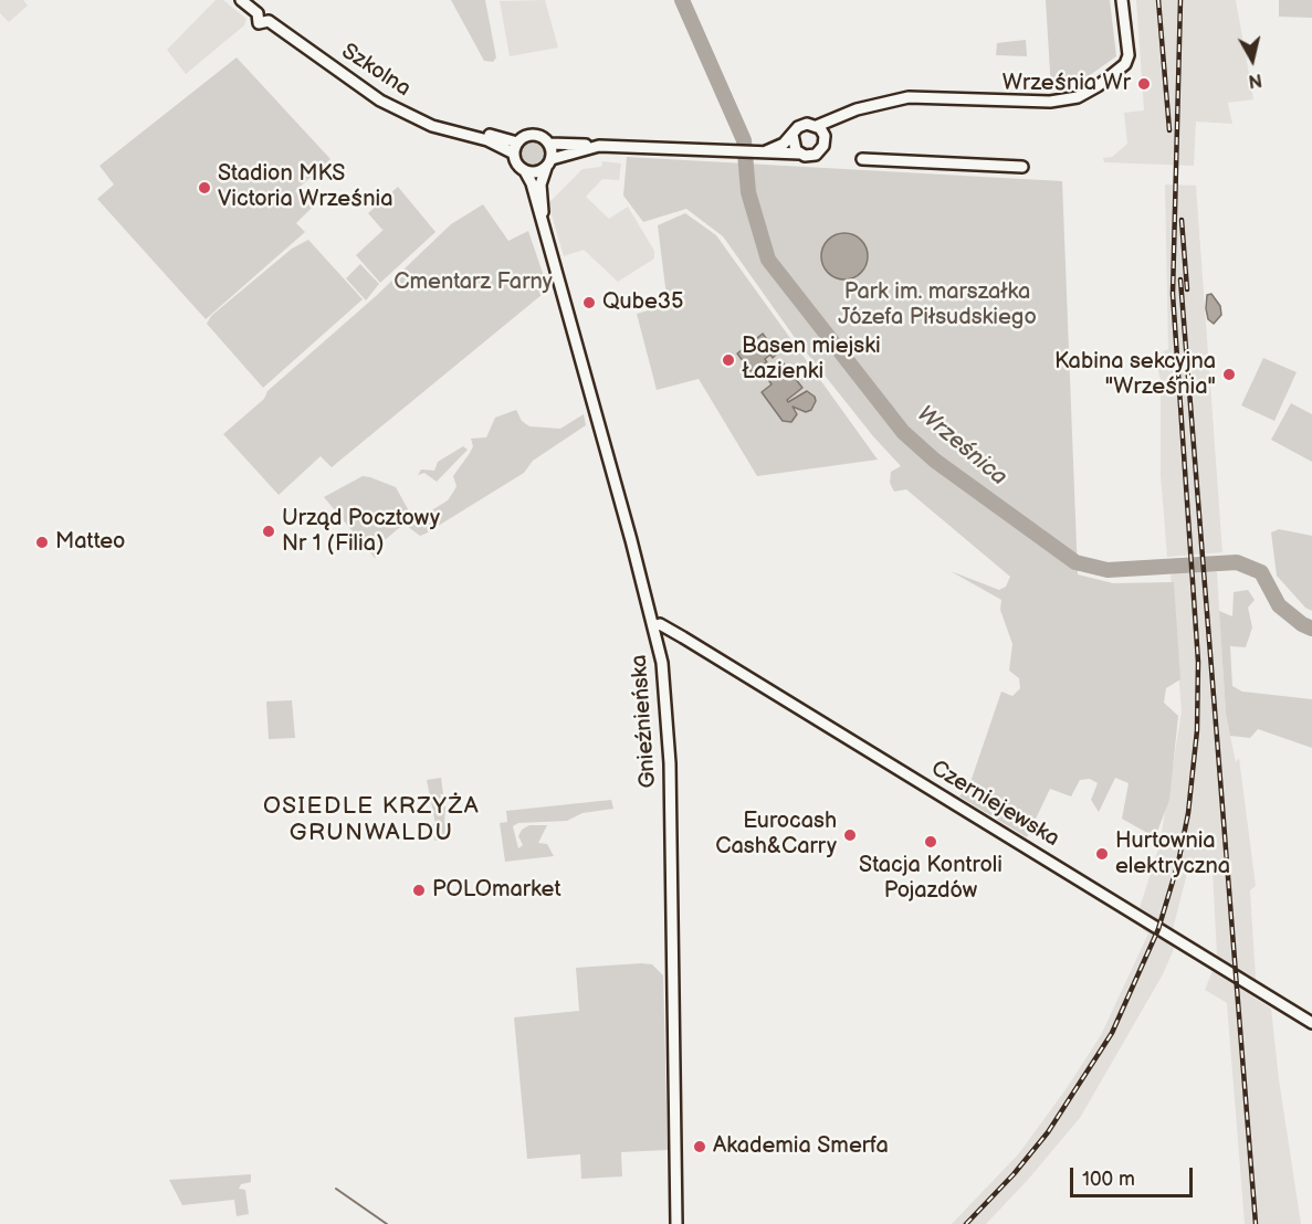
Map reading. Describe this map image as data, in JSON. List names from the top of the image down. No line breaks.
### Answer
{"streets":{"street":["Szkolna","Gnieźnieńska","Czerniejewska"]},"crossings":[["Szkolna","Gnieźnieńska"],["Gnieźnieńska","Czerniejewska"]],"districts":["OSIEDLE KRZYŻA GRUNWALDU"],"water":["Wrześnica"],"parks":["Cmentarz Farny","Park im. marszałka Józefa Piłsudskiego"],"places":["Września Wr","Stadion MKS Victoria Września","Qube35","Basen miejski Łazienki","Kabina sekcyjna \"Września\"","Urząd Pocztowy Nr 1 (Filia)","Matteo","Eurocash Cash&Carry","Stacja Kontroli Pojazdów","Hurtownia elektryczna","POLOmarket","Akademia Smerfa"],"scale_bar":"100 m","north":"bottom"}
